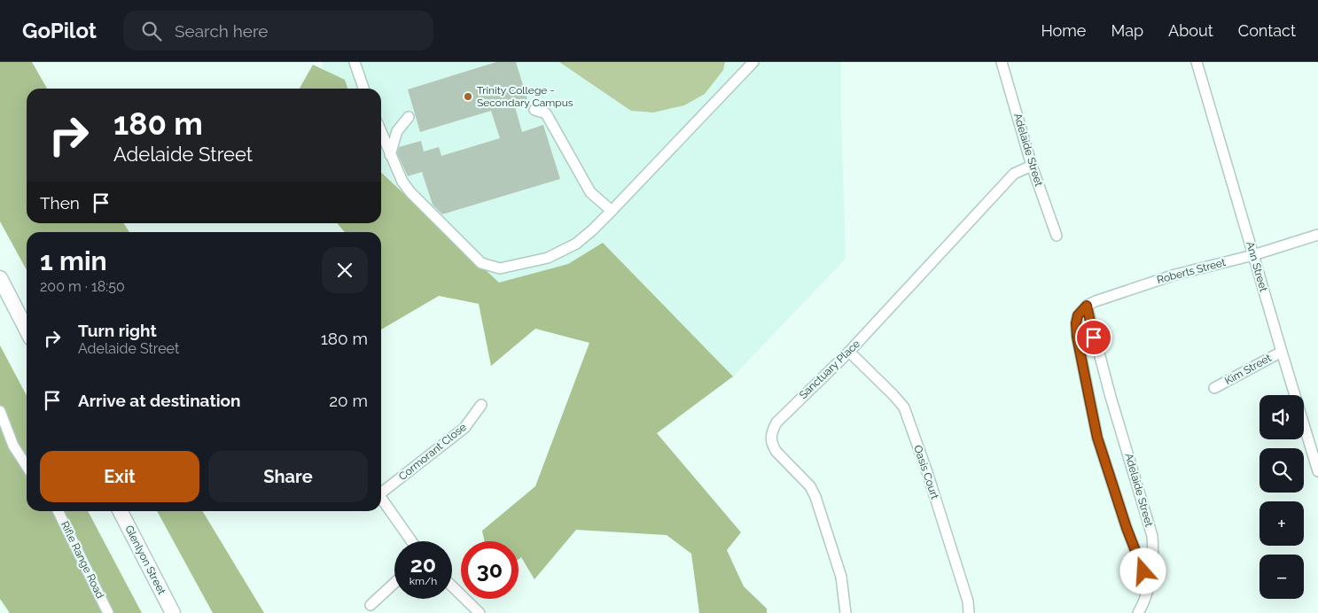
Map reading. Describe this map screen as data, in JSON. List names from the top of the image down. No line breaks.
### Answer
{"streets":{"main road":["Glenlyon Street"],"street":["Adelaide Street","Ann Street","Roberts Street","Sanctuary Place","Kim Street","Cormorant Close","Oasis Court","Rifle Range Road"]},"crossings":[["Adelaide Street","Roberts Street"],["Adelaide Street","Sanctuary Place"],["Ann Street","Roberts Street"],["Ann Street","Kim Street"],["Sanctuary Place","Oasis Court"]],"places":["Trinity College - Secondary Campus"],"page":{"header":"GoPilot","search":"Search here","nav":["Home","Map","About","Contact"],"turn":["180 m","Adelaide Street"],"then":"Then","heading":["1 min","200 m · 18:50"],"list":[{"name":"Turn right","note":"Adelaide Street","value":"180 m"},{"name":"Arrive at destination","value":"20 m"}],"map_buttons":["+","−"],"buttons":["Exit","Share"],"speed":"20 km/h","limit":"30"}}
